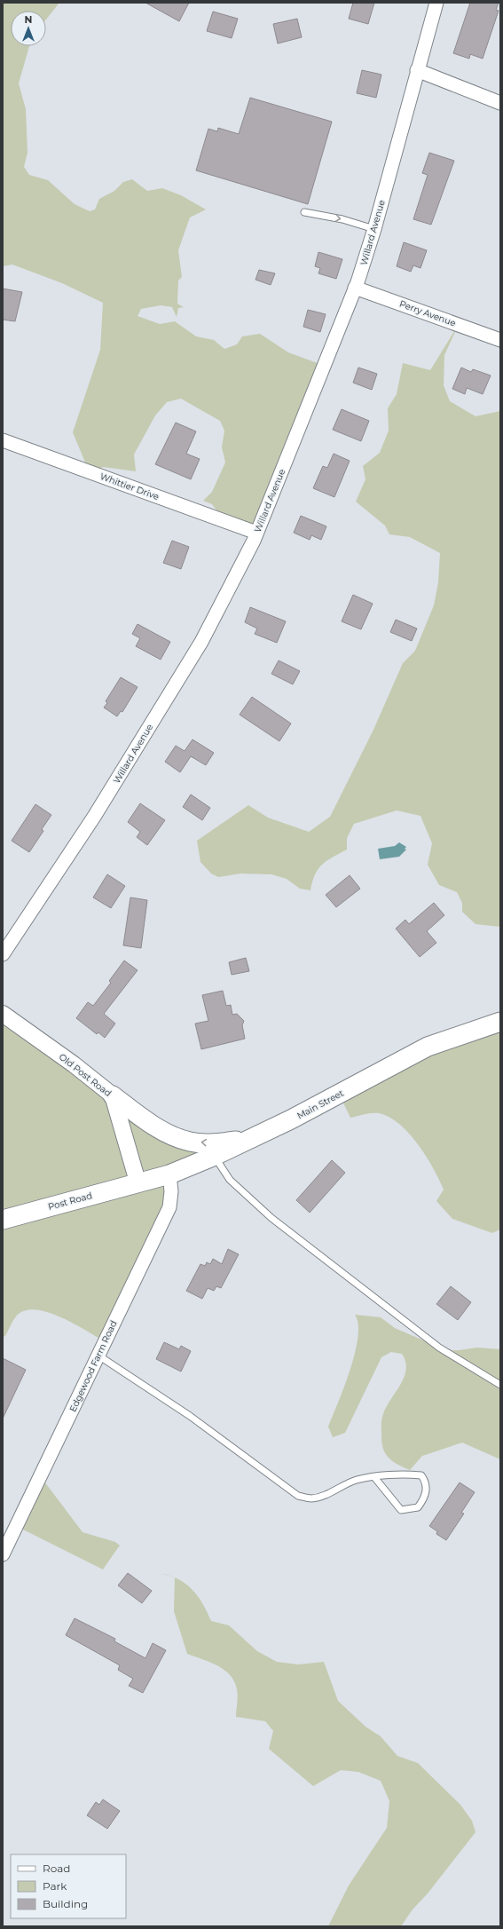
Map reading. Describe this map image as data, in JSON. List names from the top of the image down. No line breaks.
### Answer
{"streets":{"main road":["Main Street","Post Road"],"street":["Willard Avenue","Perry Avenue","Whittier Drive","Old Post Road","Edgewood Farm Road"]},"crossings":[["Willard Avenue","Perry Avenue"],["Willard Avenue","Whittier Drive"],["Old Post Road","Main Street"],["Old Post Road","Post Road"],["Main Street","Post Road"],["Main Street","Edgewood Farm Road"]],"legend":["Road","Park","Building"],"north":"top"}
